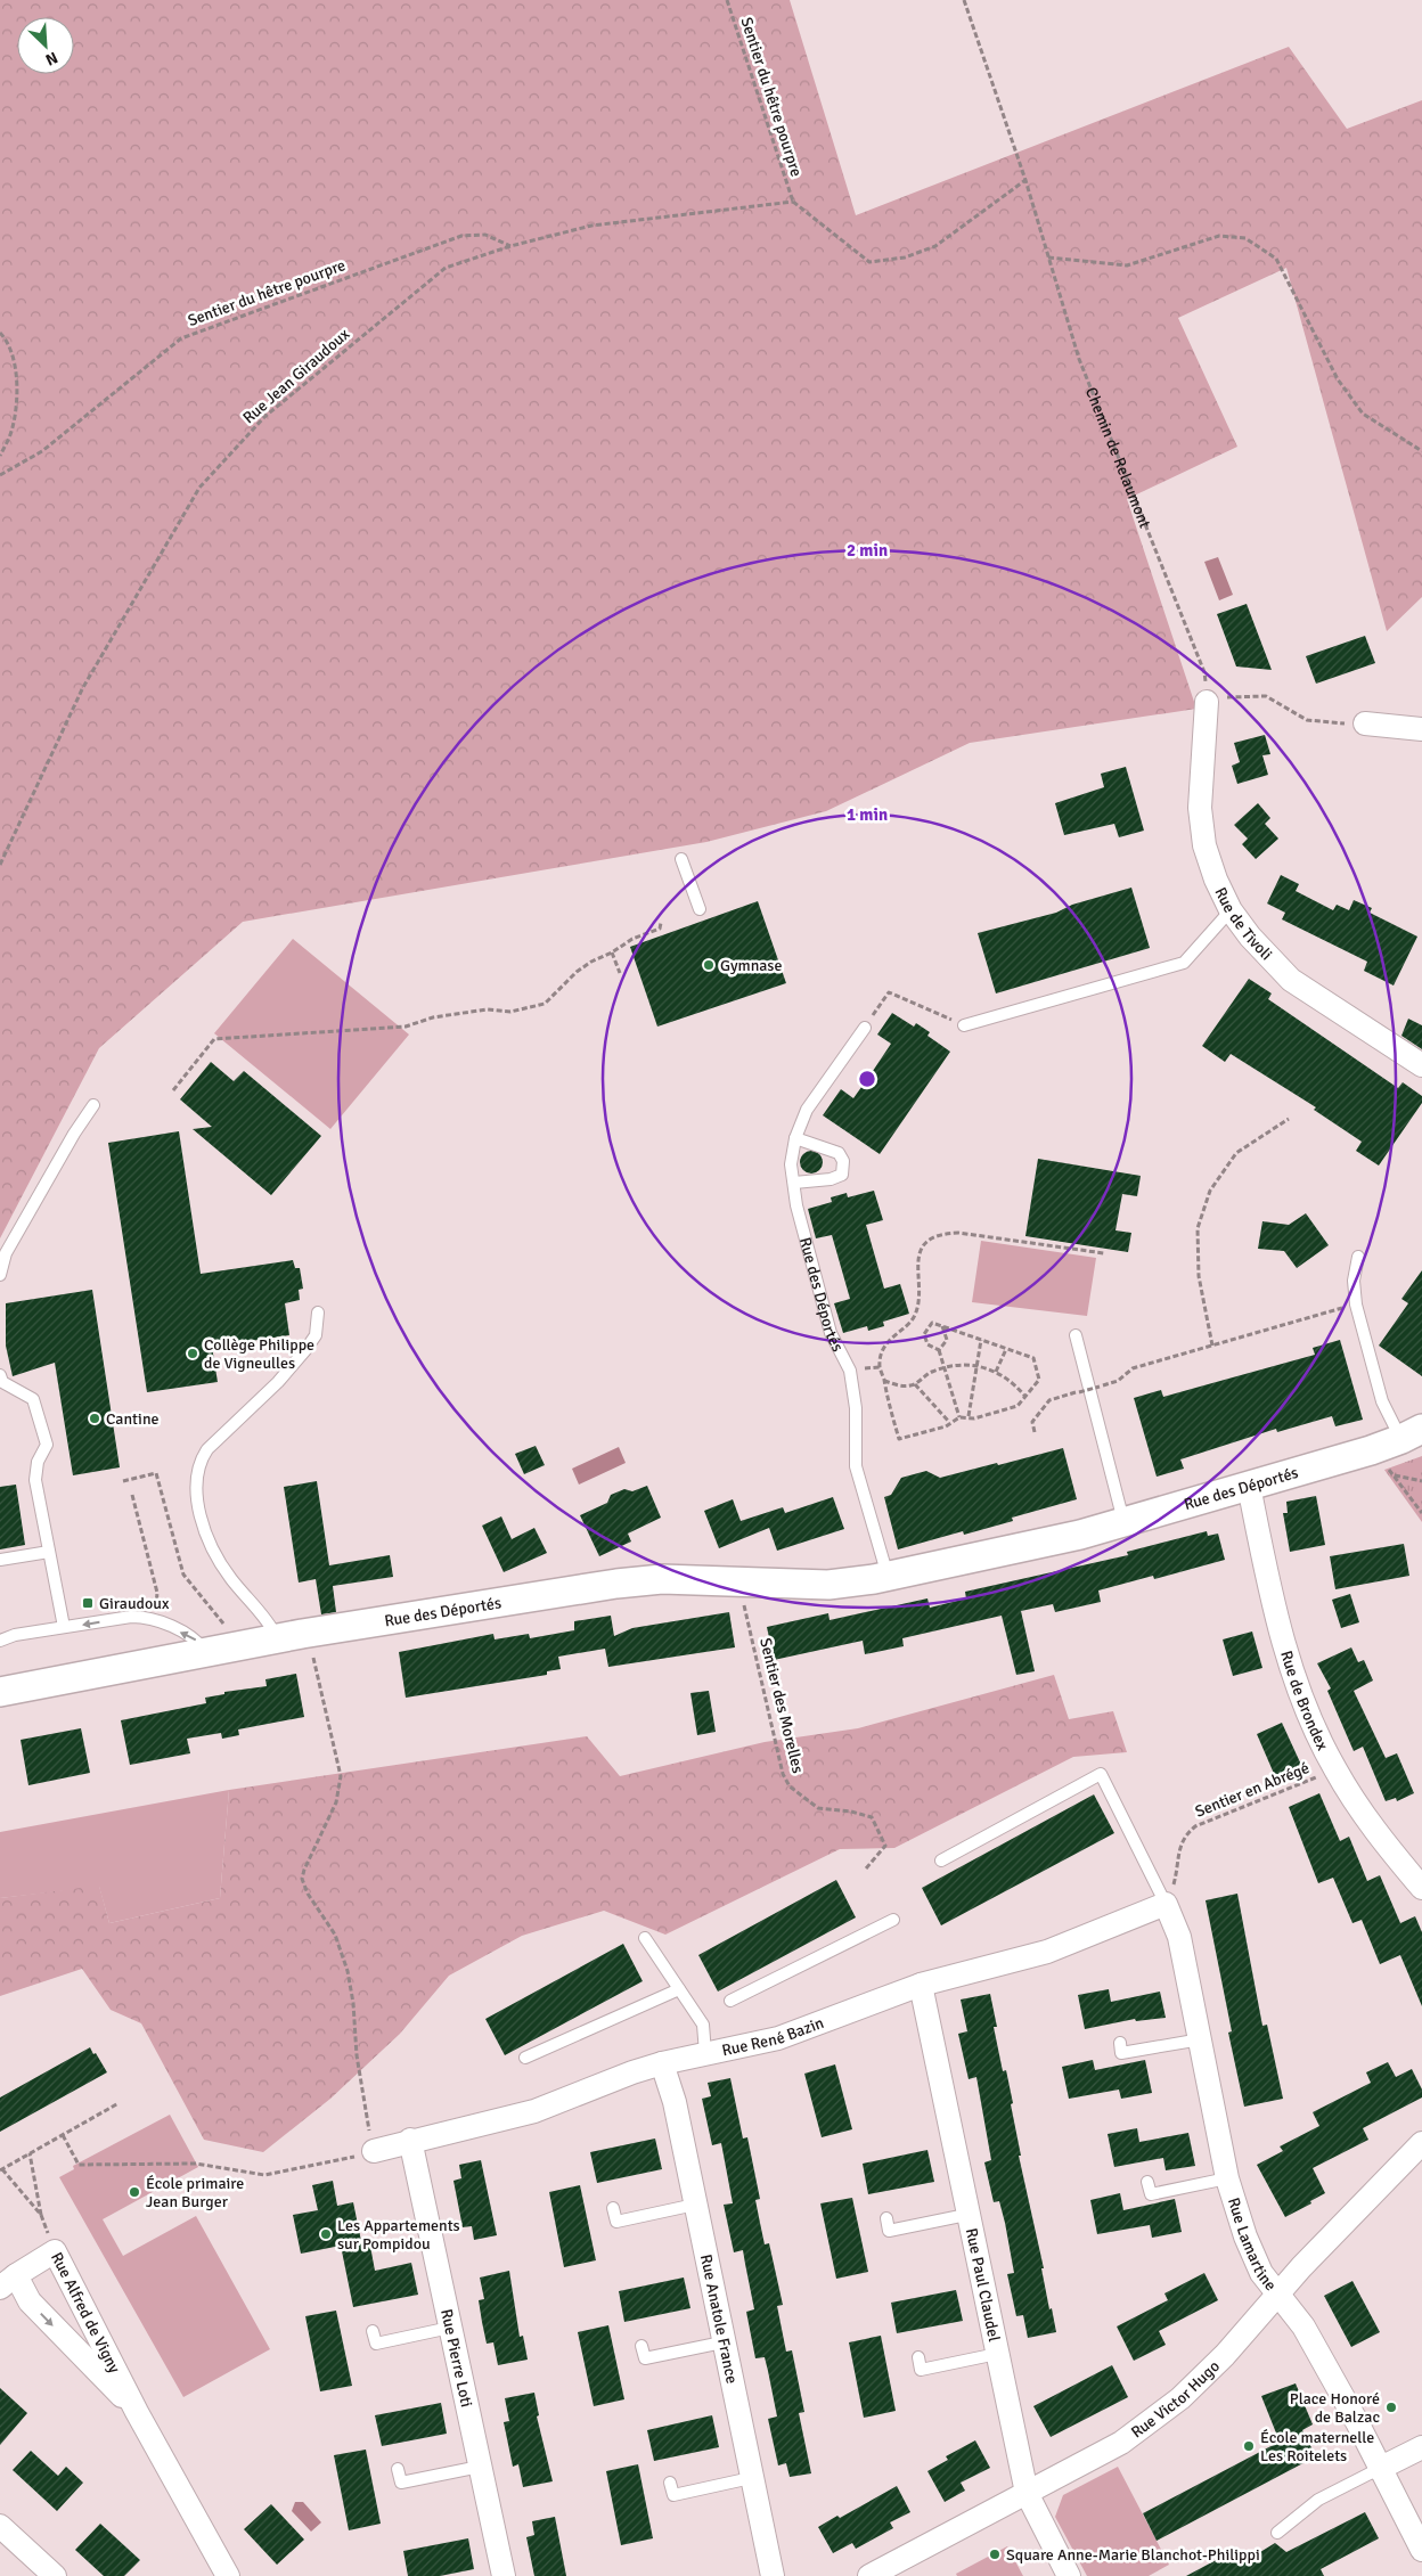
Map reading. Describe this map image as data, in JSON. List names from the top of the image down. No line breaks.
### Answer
{"streets":{"street":["Rue de Tivoli","Rue des Déportés","Rue de Brondex","Rue René Bazin","Rue Lamartine","Rue Paul Claudel","Rue Alfred de Vigny","Rue Anatole France","Rue Pierre Loti","Rue Victor Hugo"],"path":["Sentier du hêtre pourpre","Rue Jean Giraudoux","Chemin de Relaumont","Sentier des Morelles","Sentier en Abrégé"]},"crossings":[["Sentier du hêtre pourpre","Rue Jean Giraudoux"],["Chemin de Relaumont","Rue de Tivoli"],["Rue des Déportés","Rue de Brondex"],["Rue de Brondex","Sentier en Abrégé"],["Sentier en Abrégé","Rue René Bazin"],["Sentier en Abrégé","Rue Lamartine"],["Rue René Bazin","Rue Lamartine"],["Rue René Bazin","Rue Paul Claudel"],["Rue René Bazin","Rue Anatole France"],["Rue René Bazin","Rue Pierre Loti"],["Rue Lamartine","Rue Victor Hugo"],["Rue Paul Claudel","Rue Victor Hugo"]],"places":{"other":["Gymnase","Collège Philippe de Vigneulles","Cantine","École primaire Jean Burger","Les Appartements sur Pompidou","Place Honoré de Balzac","École maternelle Les Roitelets","Square Anne-Marie Blanchot-Philippi"],"transit":["Giraudoux"]},"north":"bottom right","rings":["2 min","1 min"]}
